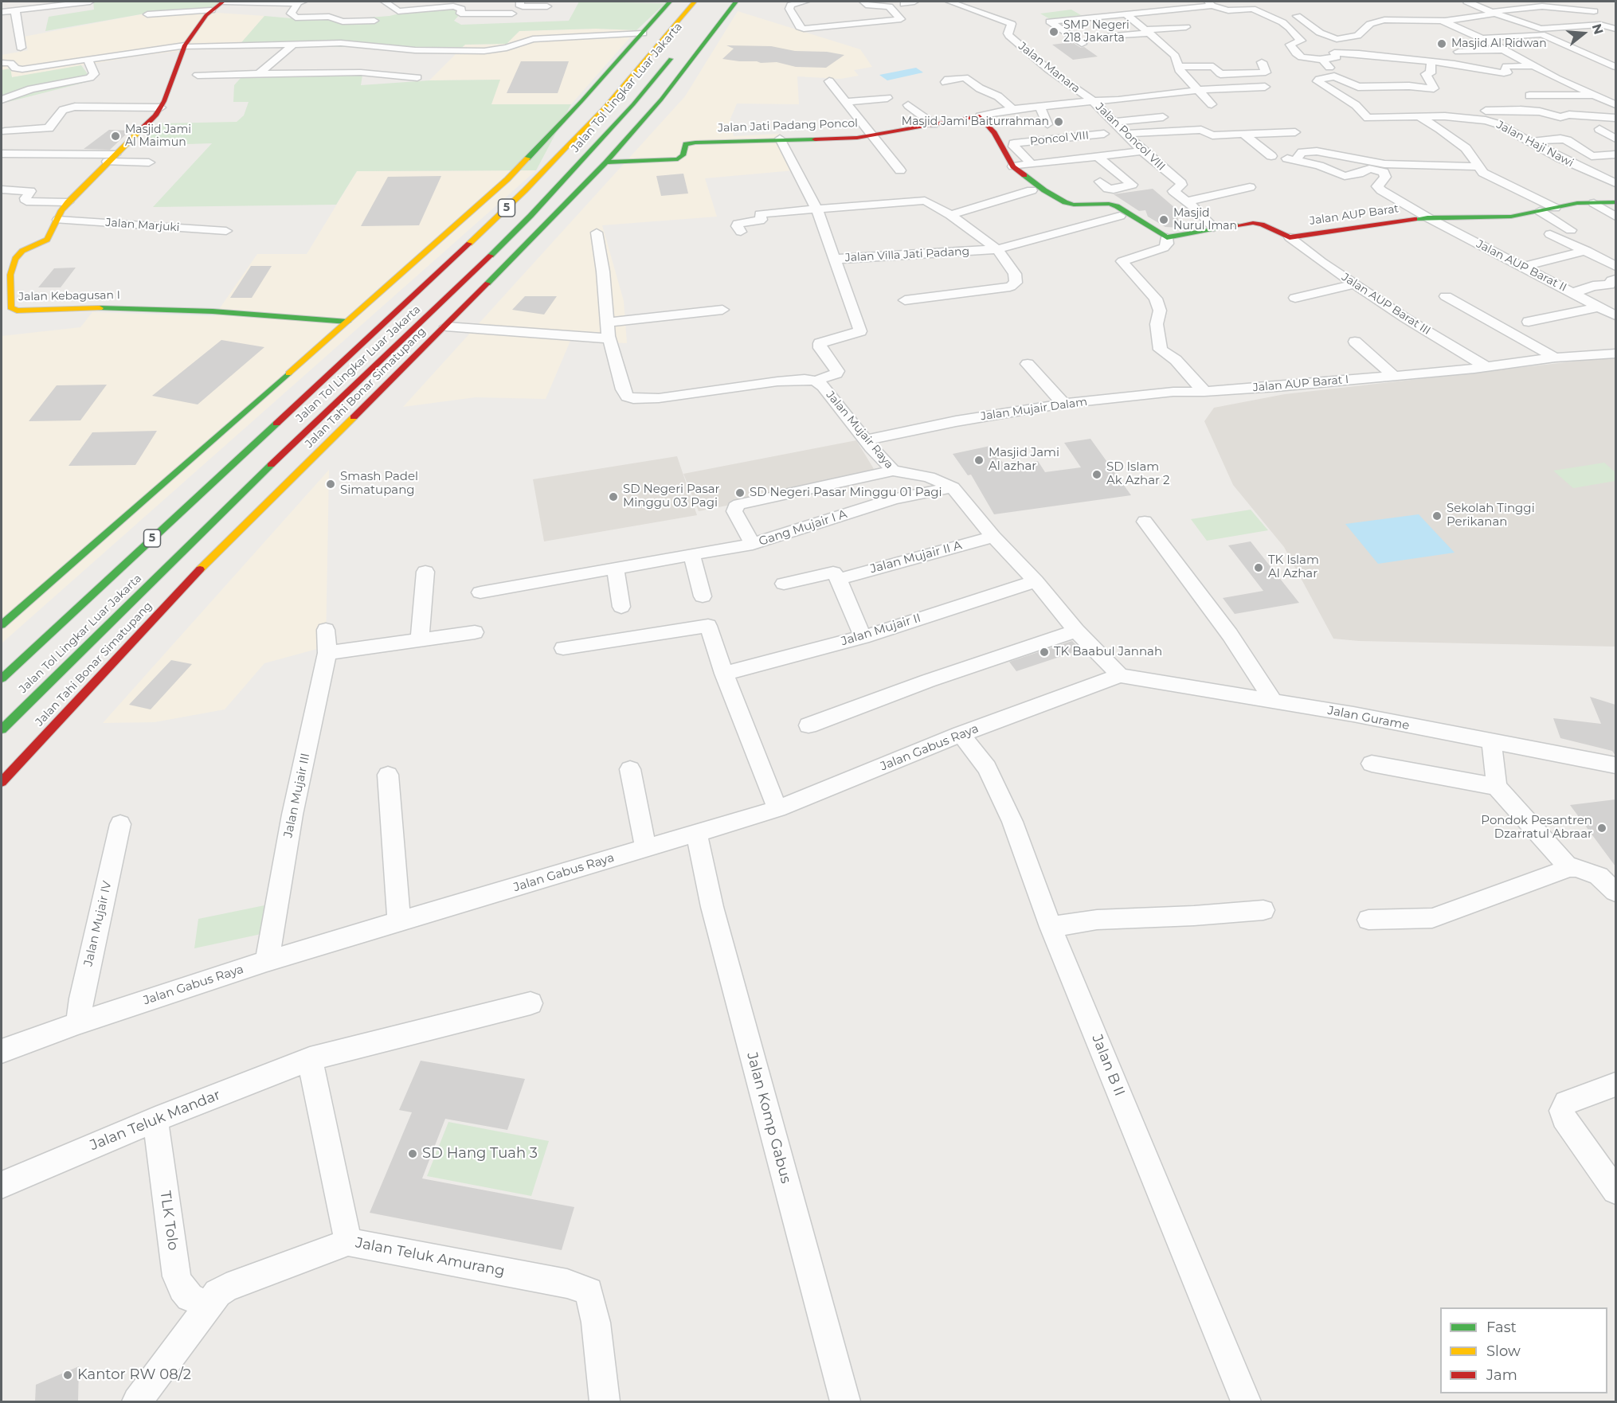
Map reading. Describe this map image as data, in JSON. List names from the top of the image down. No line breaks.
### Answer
{"streets":{"main road":["Jalan Tol Lingkar Luar Jakarta","Jalan Jati Padang Poncol","5","Jalan AUP Barat","Jalan Kebagusan I","Jalan Tahi Bonar Simatupang"],"street":["Jalan Manara","Jalan Poncol VIII","Poncol VIII","Jalan Haji Nawi","Jalan Marjuki","Jalan Villa Jati Padang","Jalan AUP Barat II","Jalan AUP Barat III","Jalan AUP Barat I","Jalan Mujair Dalam","Jalan Mujair Raya","Gang Mujair I A","Jalan Mujair II A","Jalan Mujair II","Jalan Gurame","Jalan Gabus Raya","Jalan Mujair III","Jalan Mujair IV","Jalan B II","Jalan Komp Gabus","Jalan Teluk Mandar","TLK Tolo","Jalan Teluk Amurang"]},"crossings":[["Jalan Manara","Jalan Jati Padang Poncol"],["Jalan Manara","Jalan Poncol VIII"],["Jalan Jati Padang Poncol","Jalan Poncol VIII"],["Jalan Jati Padang Poncol","Jalan Villa Jati Padang"],["Jalan Jati Padang Poncol","Jalan Tahi Bonar Simatupang"],["Jalan AUP Barat","Jalan AUP Barat II"],["Jalan AUP Barat","Jalan AUP Barat III"],["Jalan AUP Barat III","Jalan AUP Barat I"],["Jalan AUP Barat I","Jalan Mujair Dalam"],["Jalan Mujair Dalam","Jalan Mujair Raya"],["Jalan Mujair Raya","Gang Mujair I A"],["Jalan Mujair Raya","Jalan Mujair II A"],["Jalan Mujair Raya","Jalan Mujair II"],["Jalan Mujair Raya","Jalan Gurame"],["Jalan Mujair Raya","Jalan Gabus Raya"],["Jalan Gurame","Jalan Gabus Raya"],["Jalan Gabus Raya","Jalan Mujair III"],["Jalan Gabus Raya","Jalan Mujair IV"],["Jalan Gabus Raya","Jalan B II"],["Jalan Gabus Raya","Jalan Komp Gabus"],["Jalan Teluk Mandar","TLK Tolo"],["TLK Tolo","Jalan Teluk Amurang"]],"places":["SMP Negeri 218 Jakarta","Masjid Al Ridwan","Masjid Jami Baiturrahman","Masjid Jami Al Maimun","Masjid Nurul Iman","Masjid Jami Al azhar","SD Islam Ak Azhar 2","Smash Padel Simatupang","SD Negeri Pasar Minggu 01 Pagi","SD Negeri Pasar Minggu 03 Pagi","Sekolah Tinggi Perikanan","TK Islam Al Azhar","TK Baabul Jannah","Pondok Pesantren Dzarratul Abraar","SD Hang Tuah 3","Kantor RW 08/2"],"legend":["Fast","Slow","Jam"],"north":"right"}
